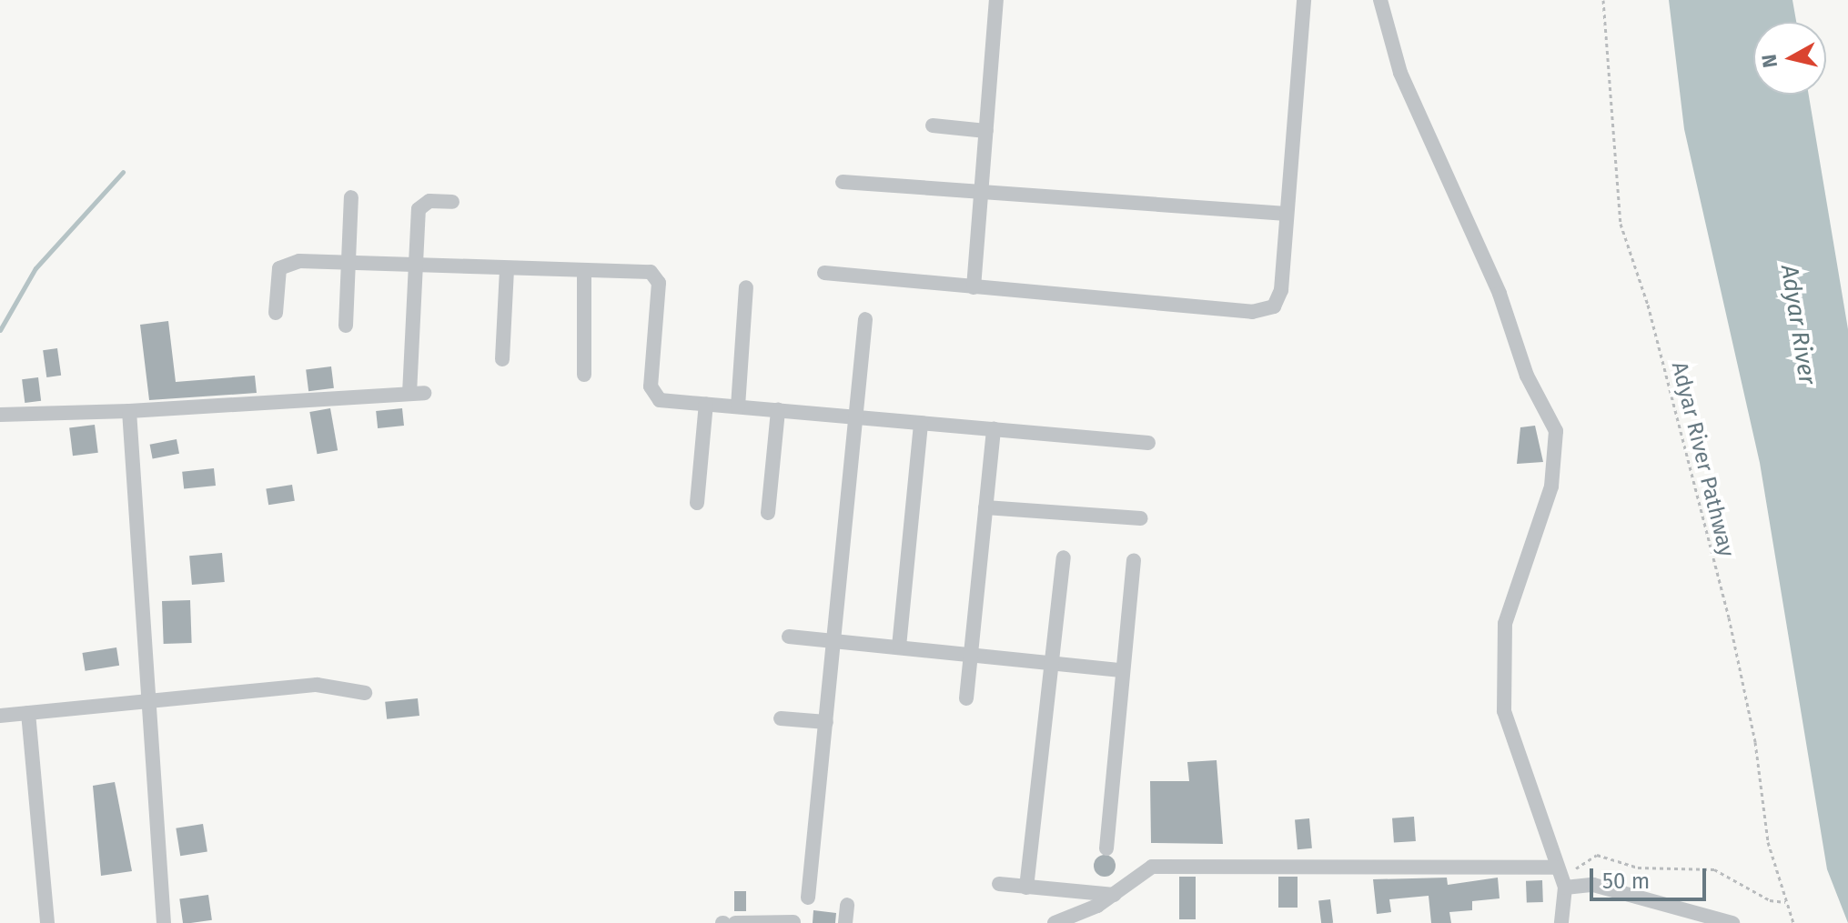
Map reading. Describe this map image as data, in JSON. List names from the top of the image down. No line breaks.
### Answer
{"streets":{"path":["Adyar River Pathway"]},"water":["Adyar River"],"scale_bar":"50 m","north":"left"}
